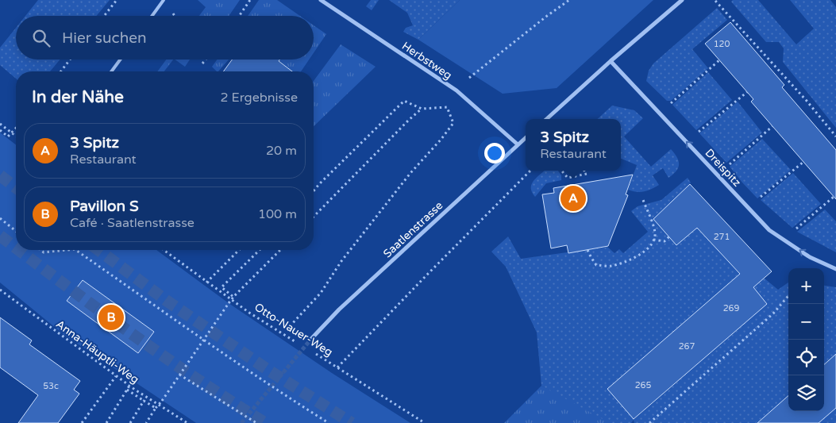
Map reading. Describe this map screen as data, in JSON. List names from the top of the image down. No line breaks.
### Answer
{"streets":{"street":["Herbstweg","Dreispitz","Saatlenstrasse"],"path":["Otto-Nauer-Weg","Anna-Häuptli-Weg"]},"crossings":[["Herbstweg","Saatlenstrasse"]],"house_numbers":["120","271","269","267","265","53c"],"page":{"search":"Hier suchen","heading":["In der Nähe","2 Ergebnisse"],"popup":["3 Spitz","Restaurant"],"list":[{"mark":"A","name":"3 Spitz","note":"Restaurant","value":"20 m"},{"mark":"B","name":"Pavillon S","note":"Café · Saatlenstrasse","value":"100 m"}],"pins":["A","B"],"map_buttons":["+","−"]}}
